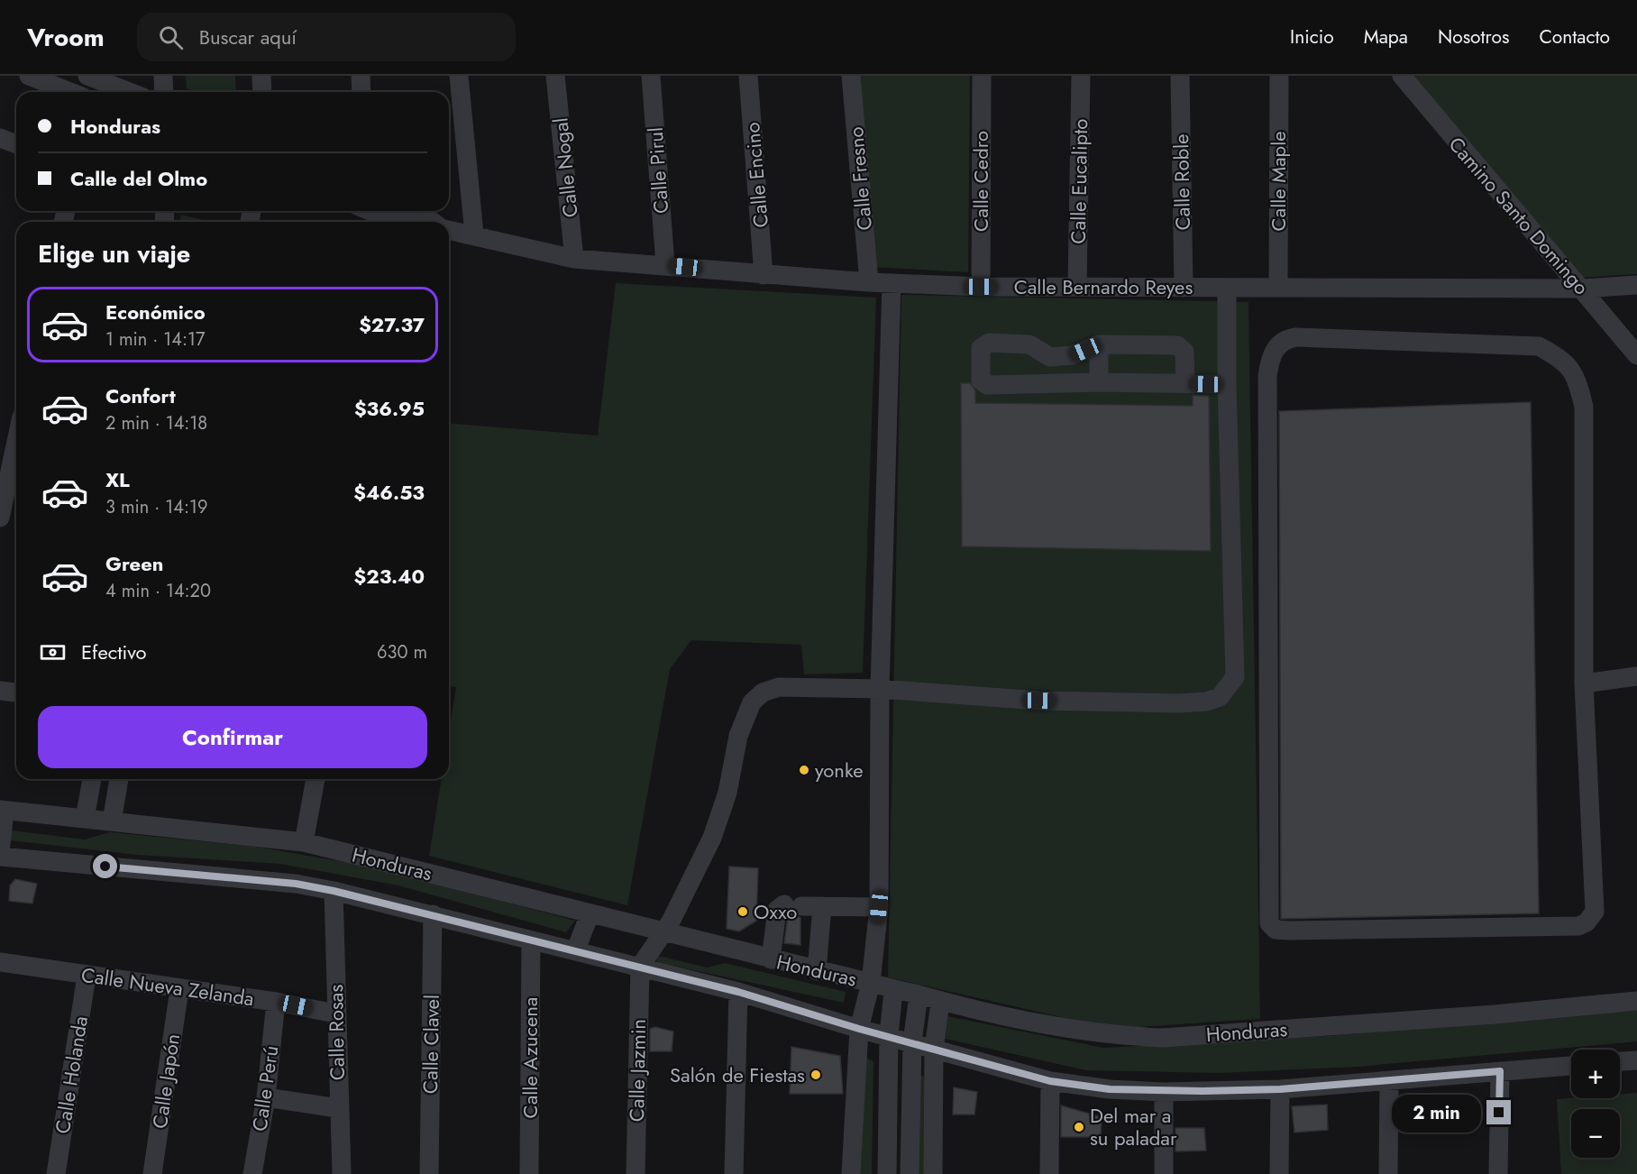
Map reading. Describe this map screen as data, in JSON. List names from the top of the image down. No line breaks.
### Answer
{"streets":{"street":["Calle Nogal","Calle Pirul","Calle Encino","Calle Fresno","Calle Cedro","Calle Eucalipto","Calle Maple","Calle Roble","Camino Santo Domingo","Calle Bernardo Reyes","Honduras","Calle Nueva Zelanda","Calle Rosas","Calle Clavel","Calle Azucena","Calle Jazmin","Calle Holanda","Calle Japón","Calle Perú"]},"crossings":[["Calle Nogal","Calle Bernardo Reyes"],["Calle Pirul","Calle Bernardo Reyes"],["Calle Encino","Calle Bernardo Reyes"],["Calle Fresno","Calle Bernardo Reyes"],["Calle Cedro","Calle Bernardo Reyes"],["Calle Eucalipto","Calle Bernardo Reyes"],["Calle Maple","Calle Bernardo Reyes"],["Calle Roble","Calle Bernardo Reyes"],["Camino Santo Domingo","Calle Bernardo Reyes"],["Honduras","Calle Rosas"],["Honduras","Calle Clavel"],["Honduras","Calle Azucena"],["Honduras","Calle Jazmin"],["Calle Nueva Zelanda","Calle Rosas"],["Calle Nueva Zelanda","Calle Holanda"],["Calle Nueva Zelanda","Calle Japón"],["Calle Nueva Zelanda","Calle Perú"]],"places":["yonke","Oxxo","Salón de Fiestas","Del mar a su paladar"],"page":{"header":"Vroom","search":"Buscar aquí","nav":["Inicio","Mapa","Nosotros","Contacto"],"banner":["Honduras","Calle del Olmo"],"heading":"Elige un viaje","list":[{"name":"Económico","note":"1 min · 14:17","value":"$27.37"},{"name":"Confort","note":"2 min · 14:18","value":"$36.95"},{"name":"XL","note":"3 min · 14:19","value":"$46.53"},{"name":"Green","note":"4 min · 14:20","value":"$23.40"}],"pay":["Efectivo","630 m"],"buttons":"Confirmar","map_buttons":["+","−"],"bubble":"2 min"}}
